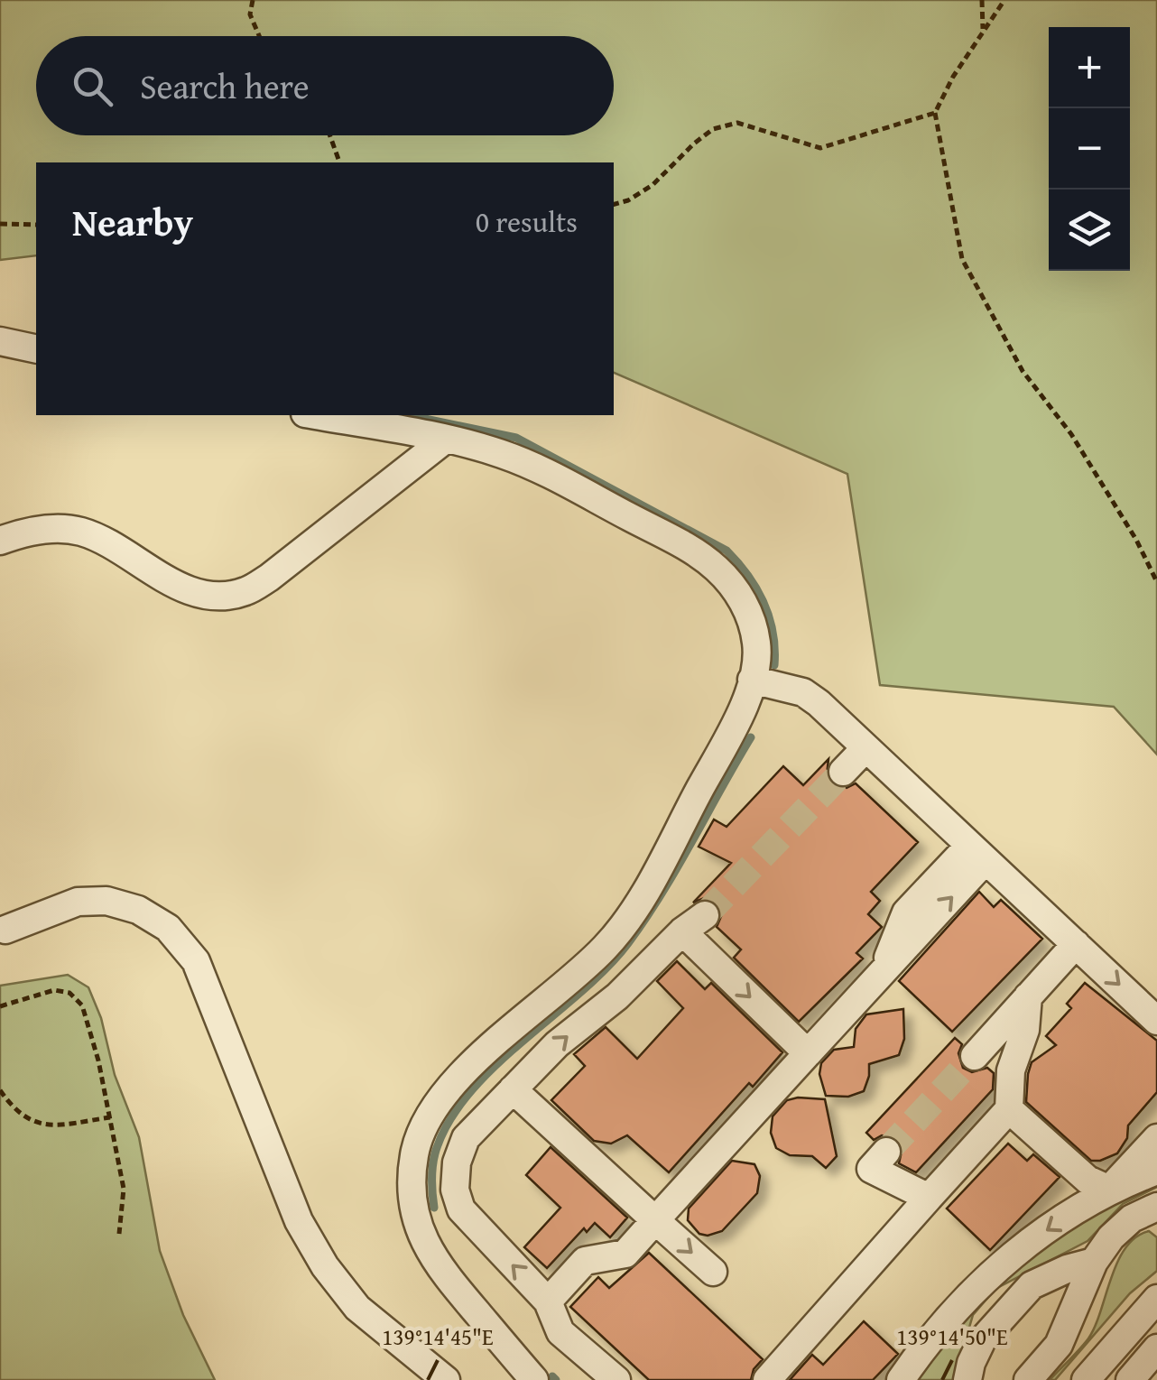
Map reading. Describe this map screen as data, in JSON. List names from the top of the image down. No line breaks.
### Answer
{"page":{"map_buttons":["+","−"],"search":"Search here","heading":["Nearby","0 results"]},"coordinates":["139°14'45\"E","139°14'50\"E"]}
